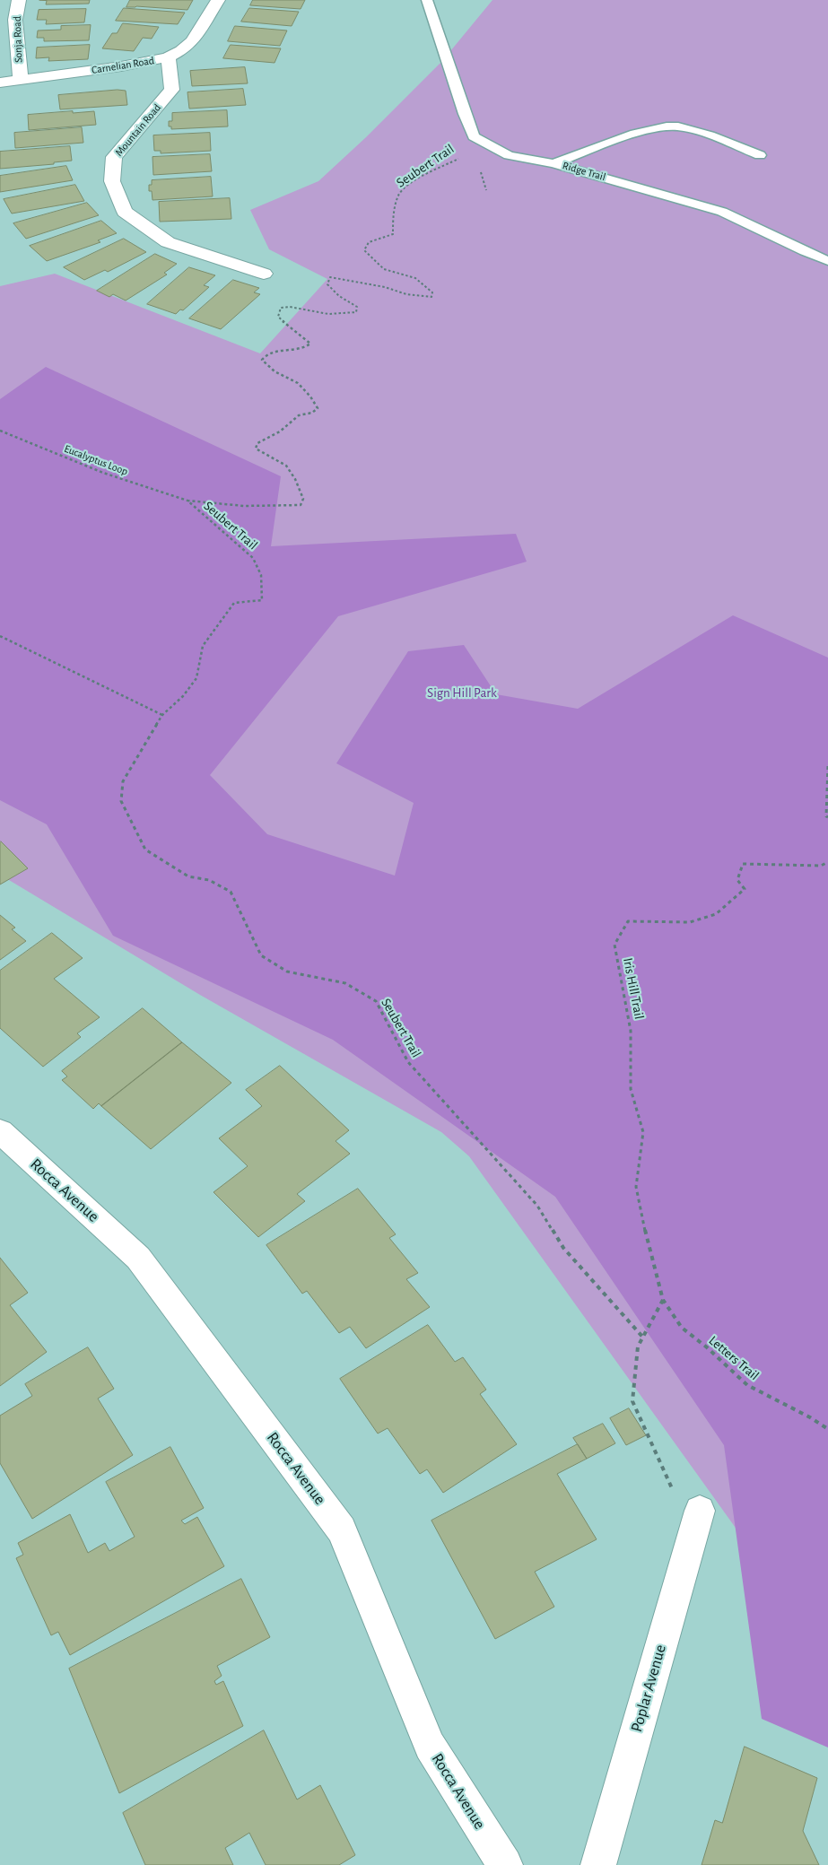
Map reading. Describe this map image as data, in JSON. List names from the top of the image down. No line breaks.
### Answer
{"streets":{"street":["Sonja Road","Carnelian Road","Mountain Road","Rocca Avenue","Poplar Avenue"],"lane":["Ridge Trail"],"path":["Seubert Trail","Eucalyptus Loop","Iris Hill Trail","Letters Trail"]},"crossings":[["Sonja Road","Carnelian Road"],["Carnelian Road","Mountain Road"],["Seubert Trail","Ridge Trail"],["Seubert Trail","Eucalyptus Loop"],["Iris Hill Trail","Letters Trail"]],"parks":["Sign Hill Park"]}
